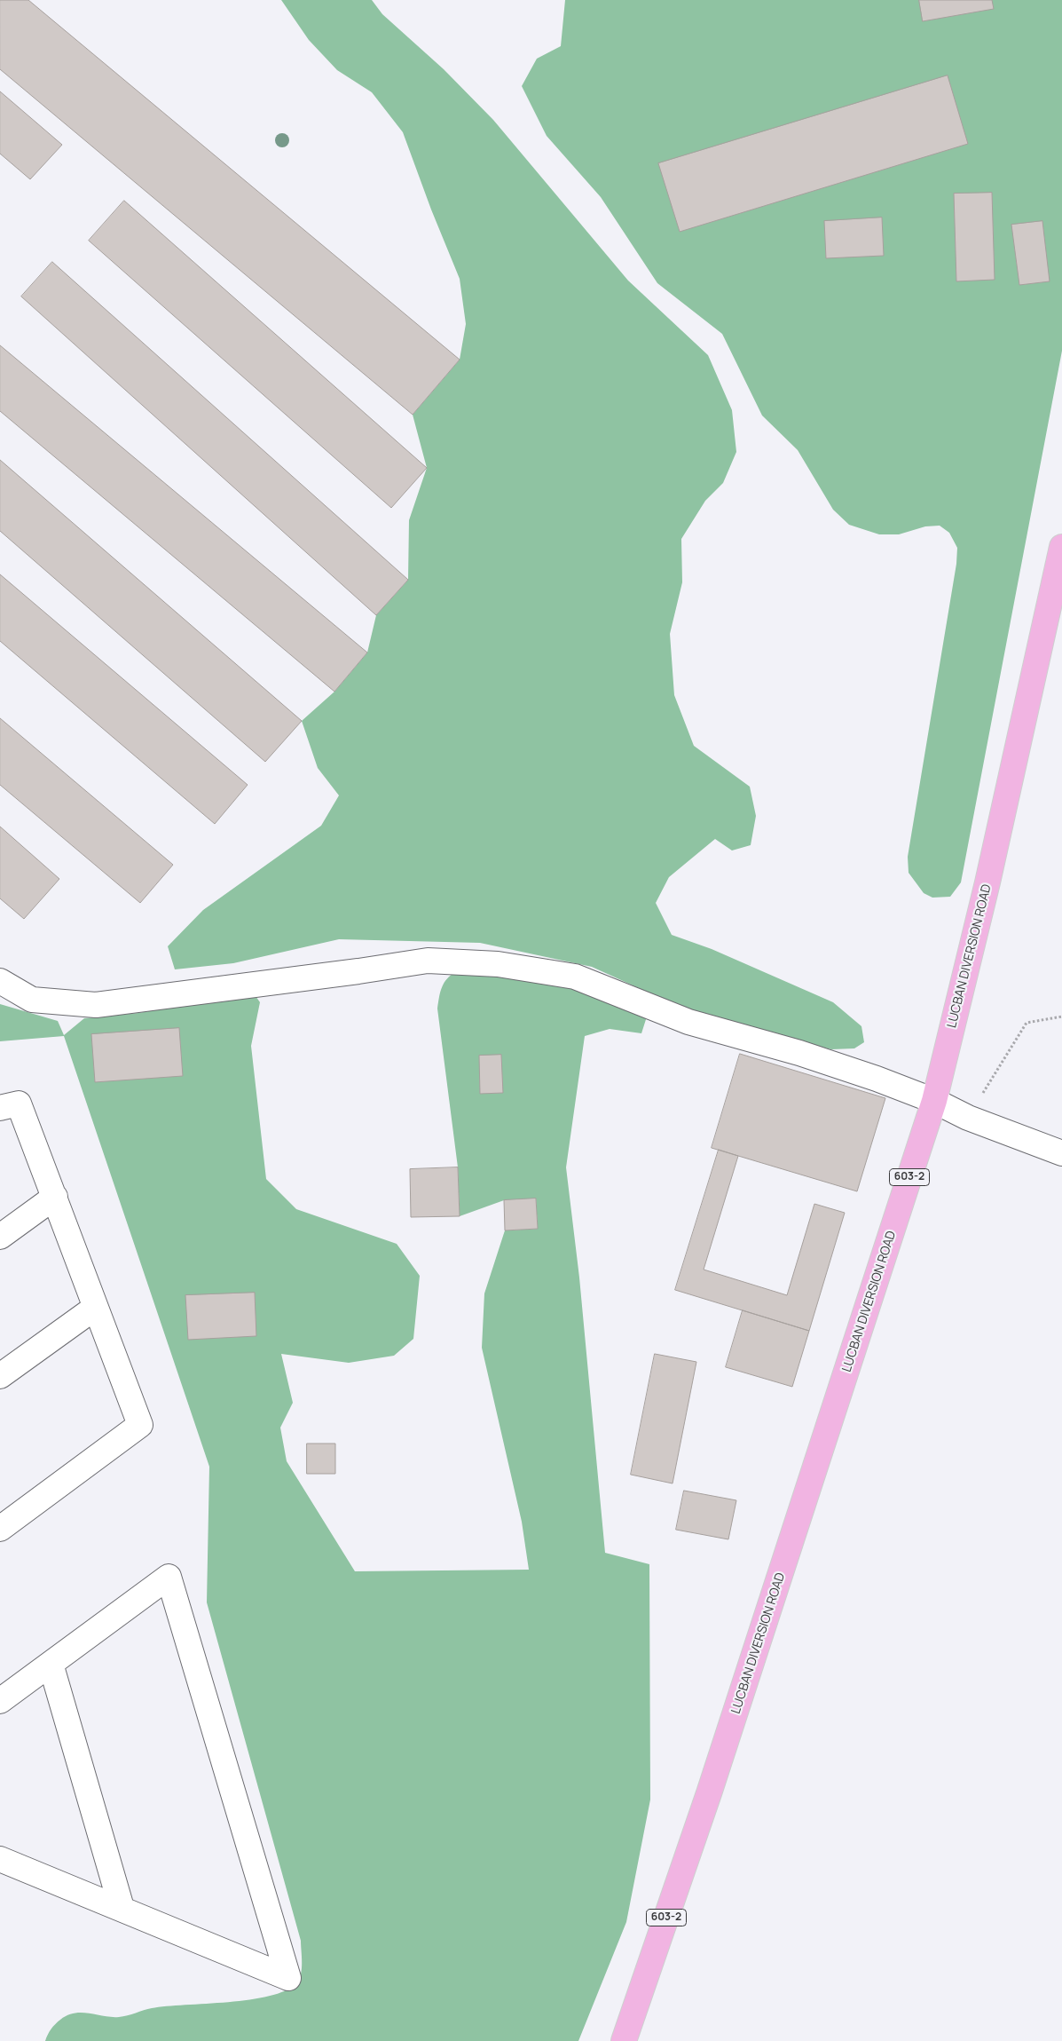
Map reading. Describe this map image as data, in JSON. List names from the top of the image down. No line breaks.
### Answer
{"streets":{"main road":["LUCBAN DIVERSION ROAD","603-2"]}}
